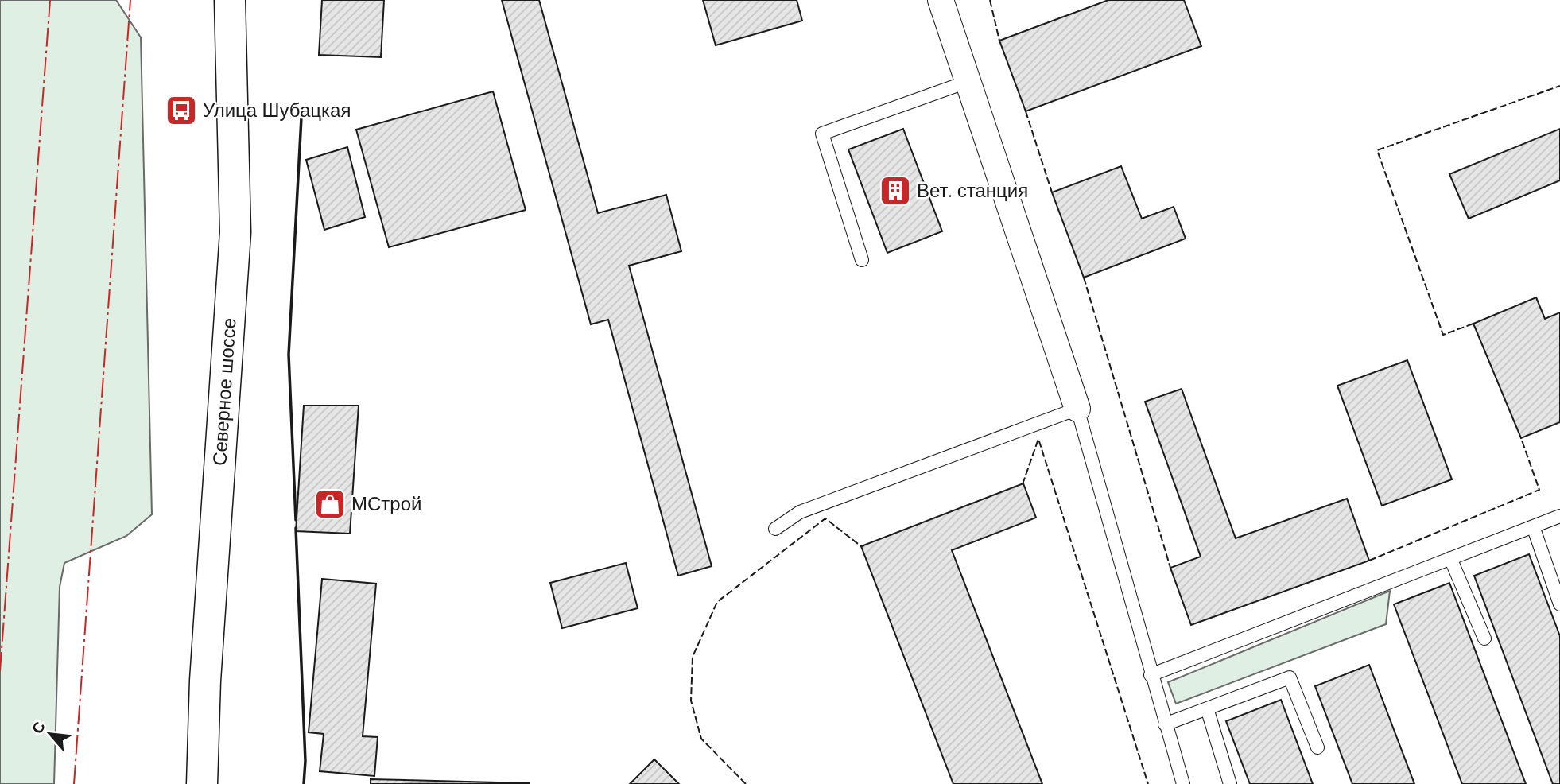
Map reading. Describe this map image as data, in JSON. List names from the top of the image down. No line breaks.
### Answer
{"streets":{"main road":["Северное шоссе"]},"places":{"bus stop":["Улица Шубацкая"],"building":["Вет. станция"],"shop":["МСтрой"]},"north":"top left"}
